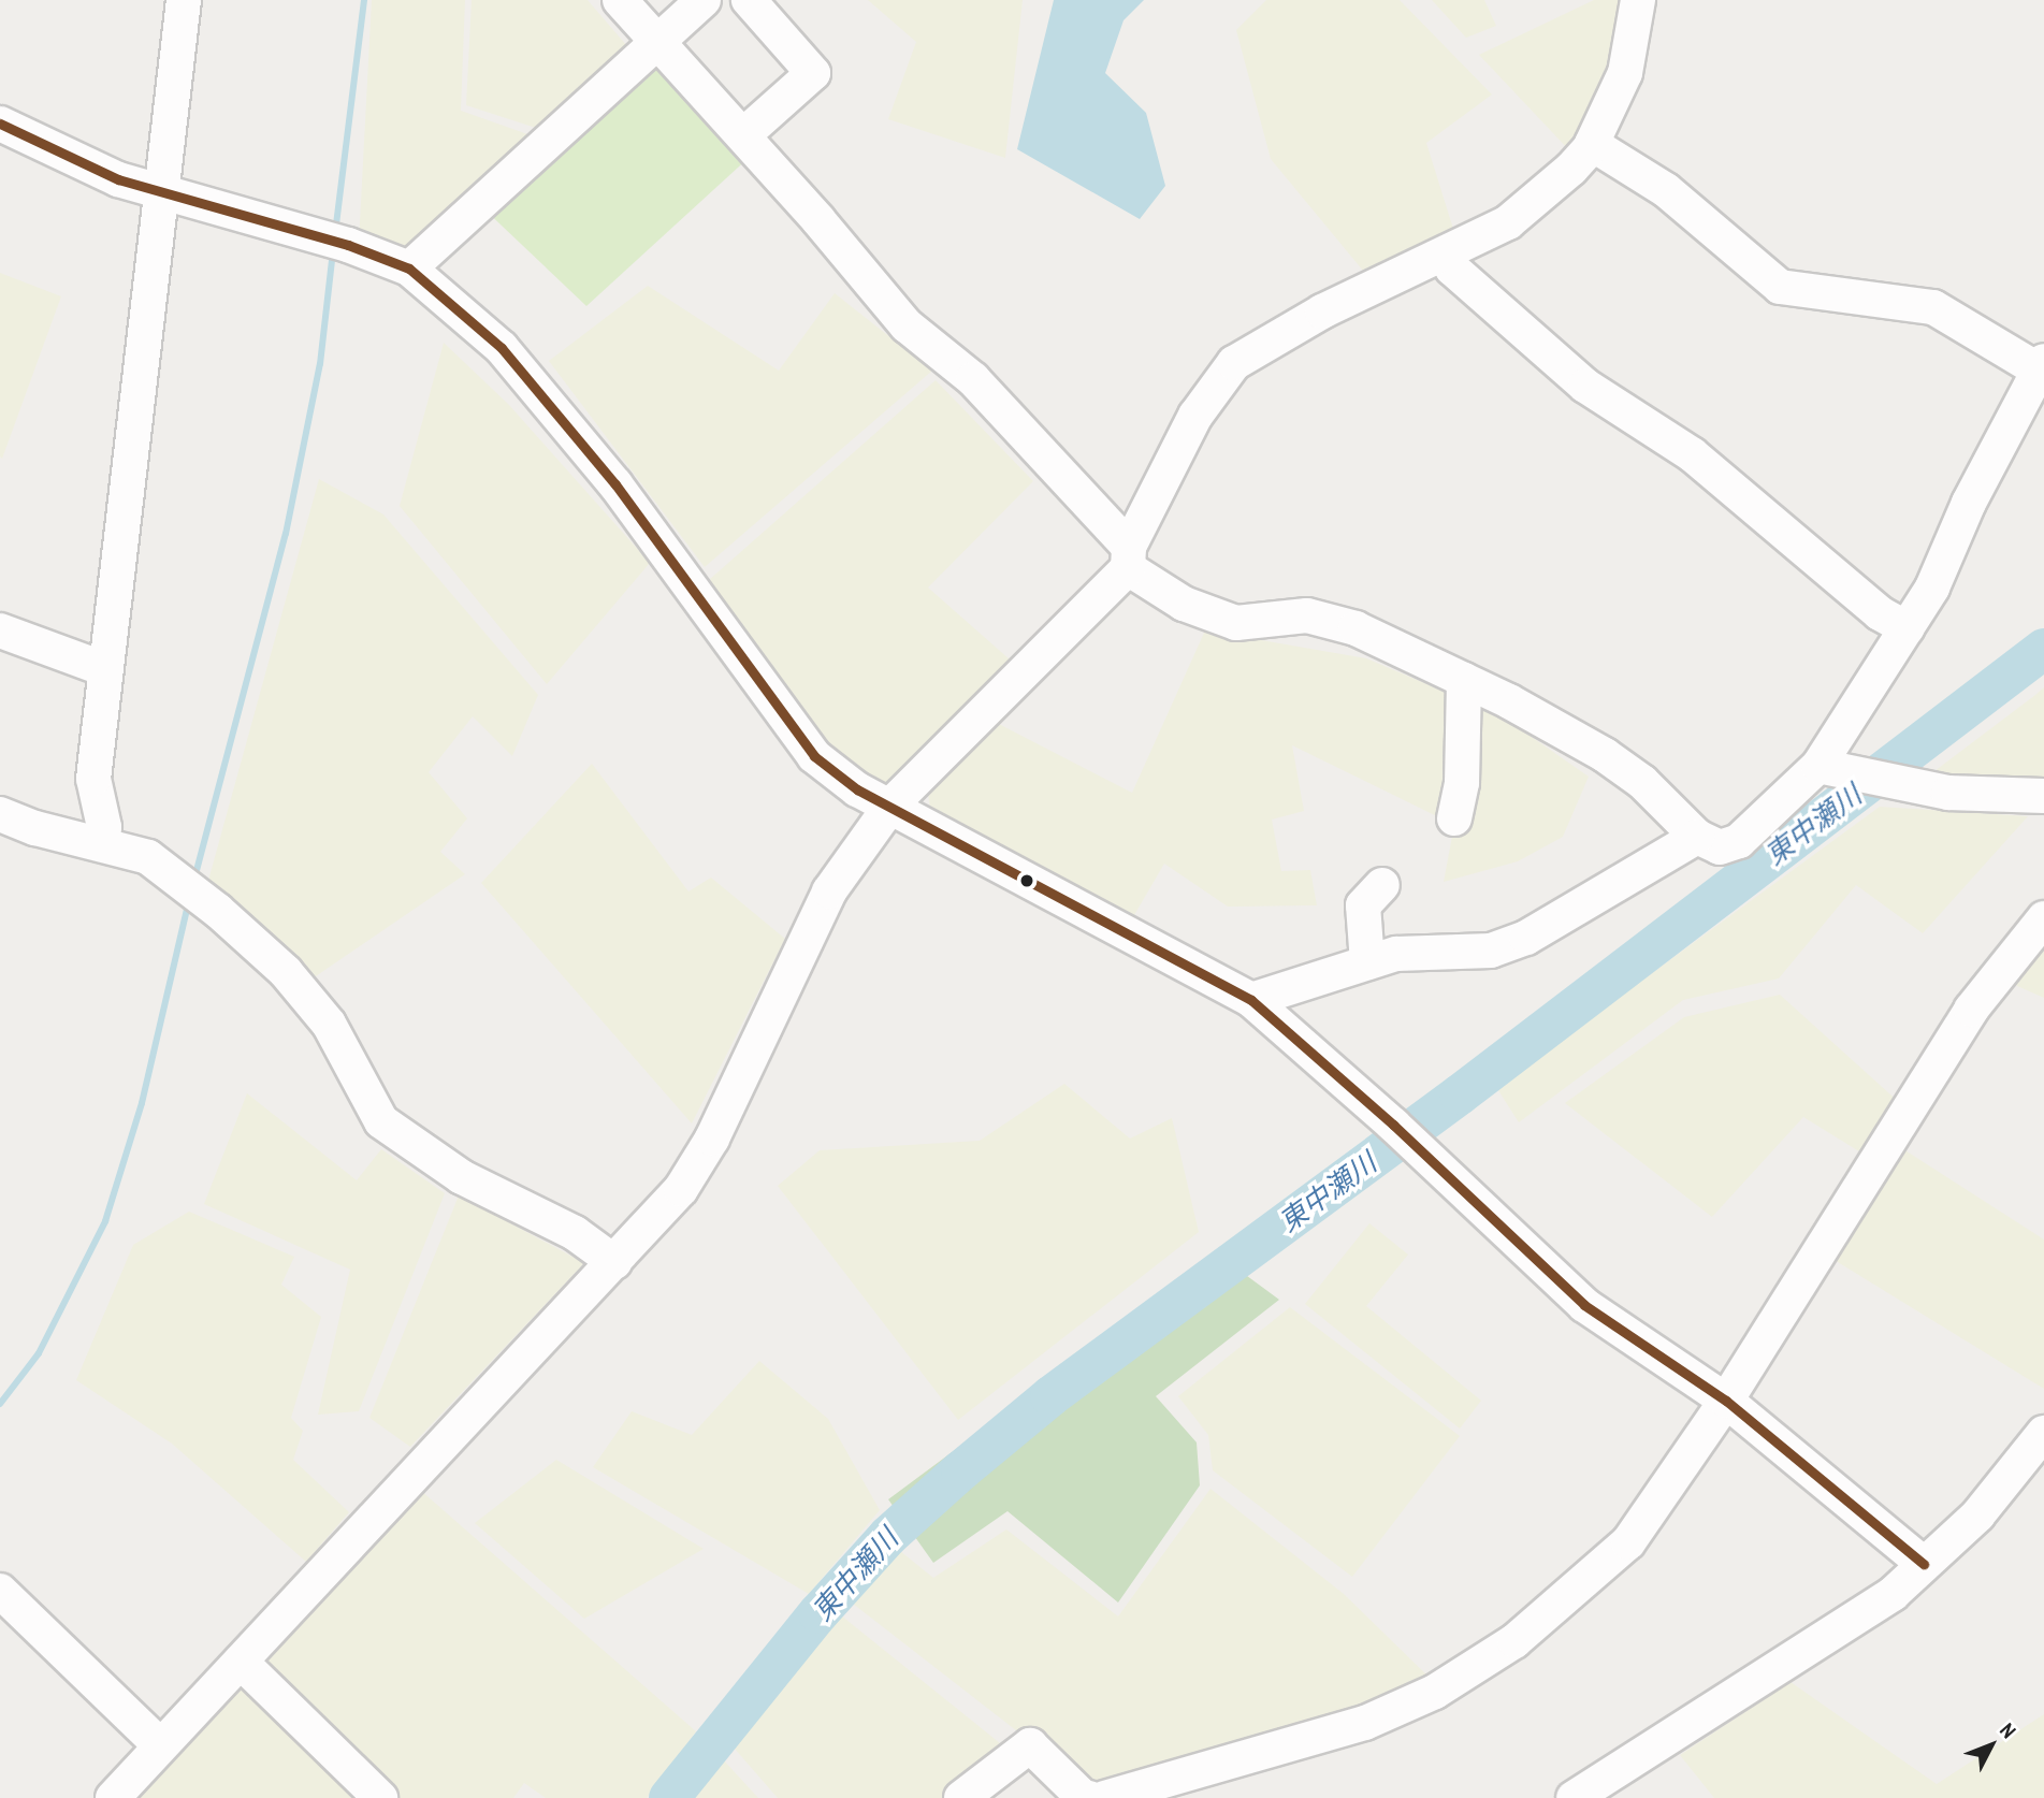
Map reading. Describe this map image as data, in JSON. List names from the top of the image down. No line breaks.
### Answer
{"water":["東中瀬川"],"north":"top right"}
